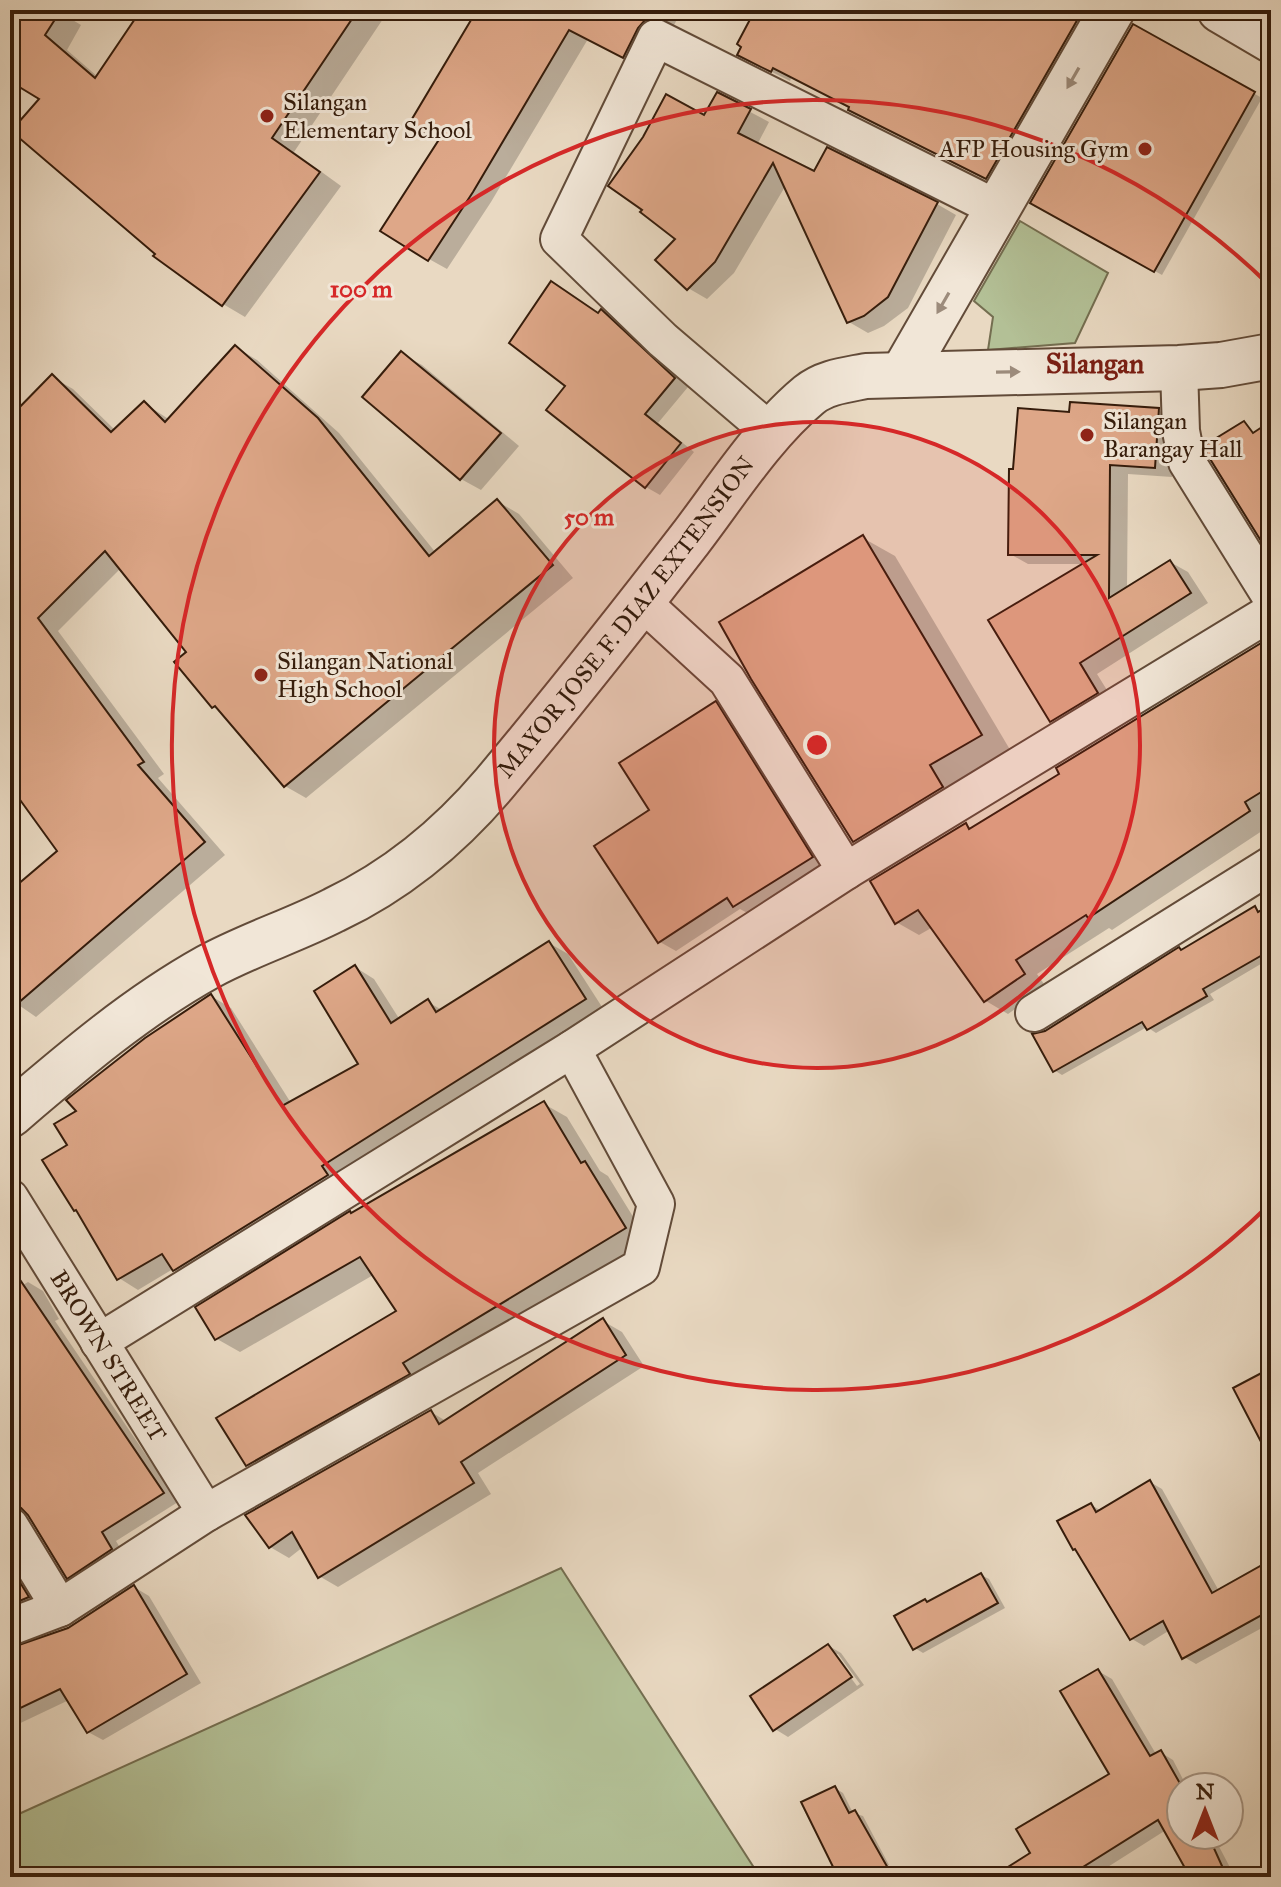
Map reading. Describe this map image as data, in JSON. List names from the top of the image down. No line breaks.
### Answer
{"streets":{"street":["MAYOR JOSE F. DIAZ EXTENSION","BROWN STREET"]},"districts":["Silangan"],"places":["Silangan Elementary School","AFP Housing Gym","Silangan Barangay Hall","Silangan National High School"],"north":"top","rings":["100 m","50 m"]}
